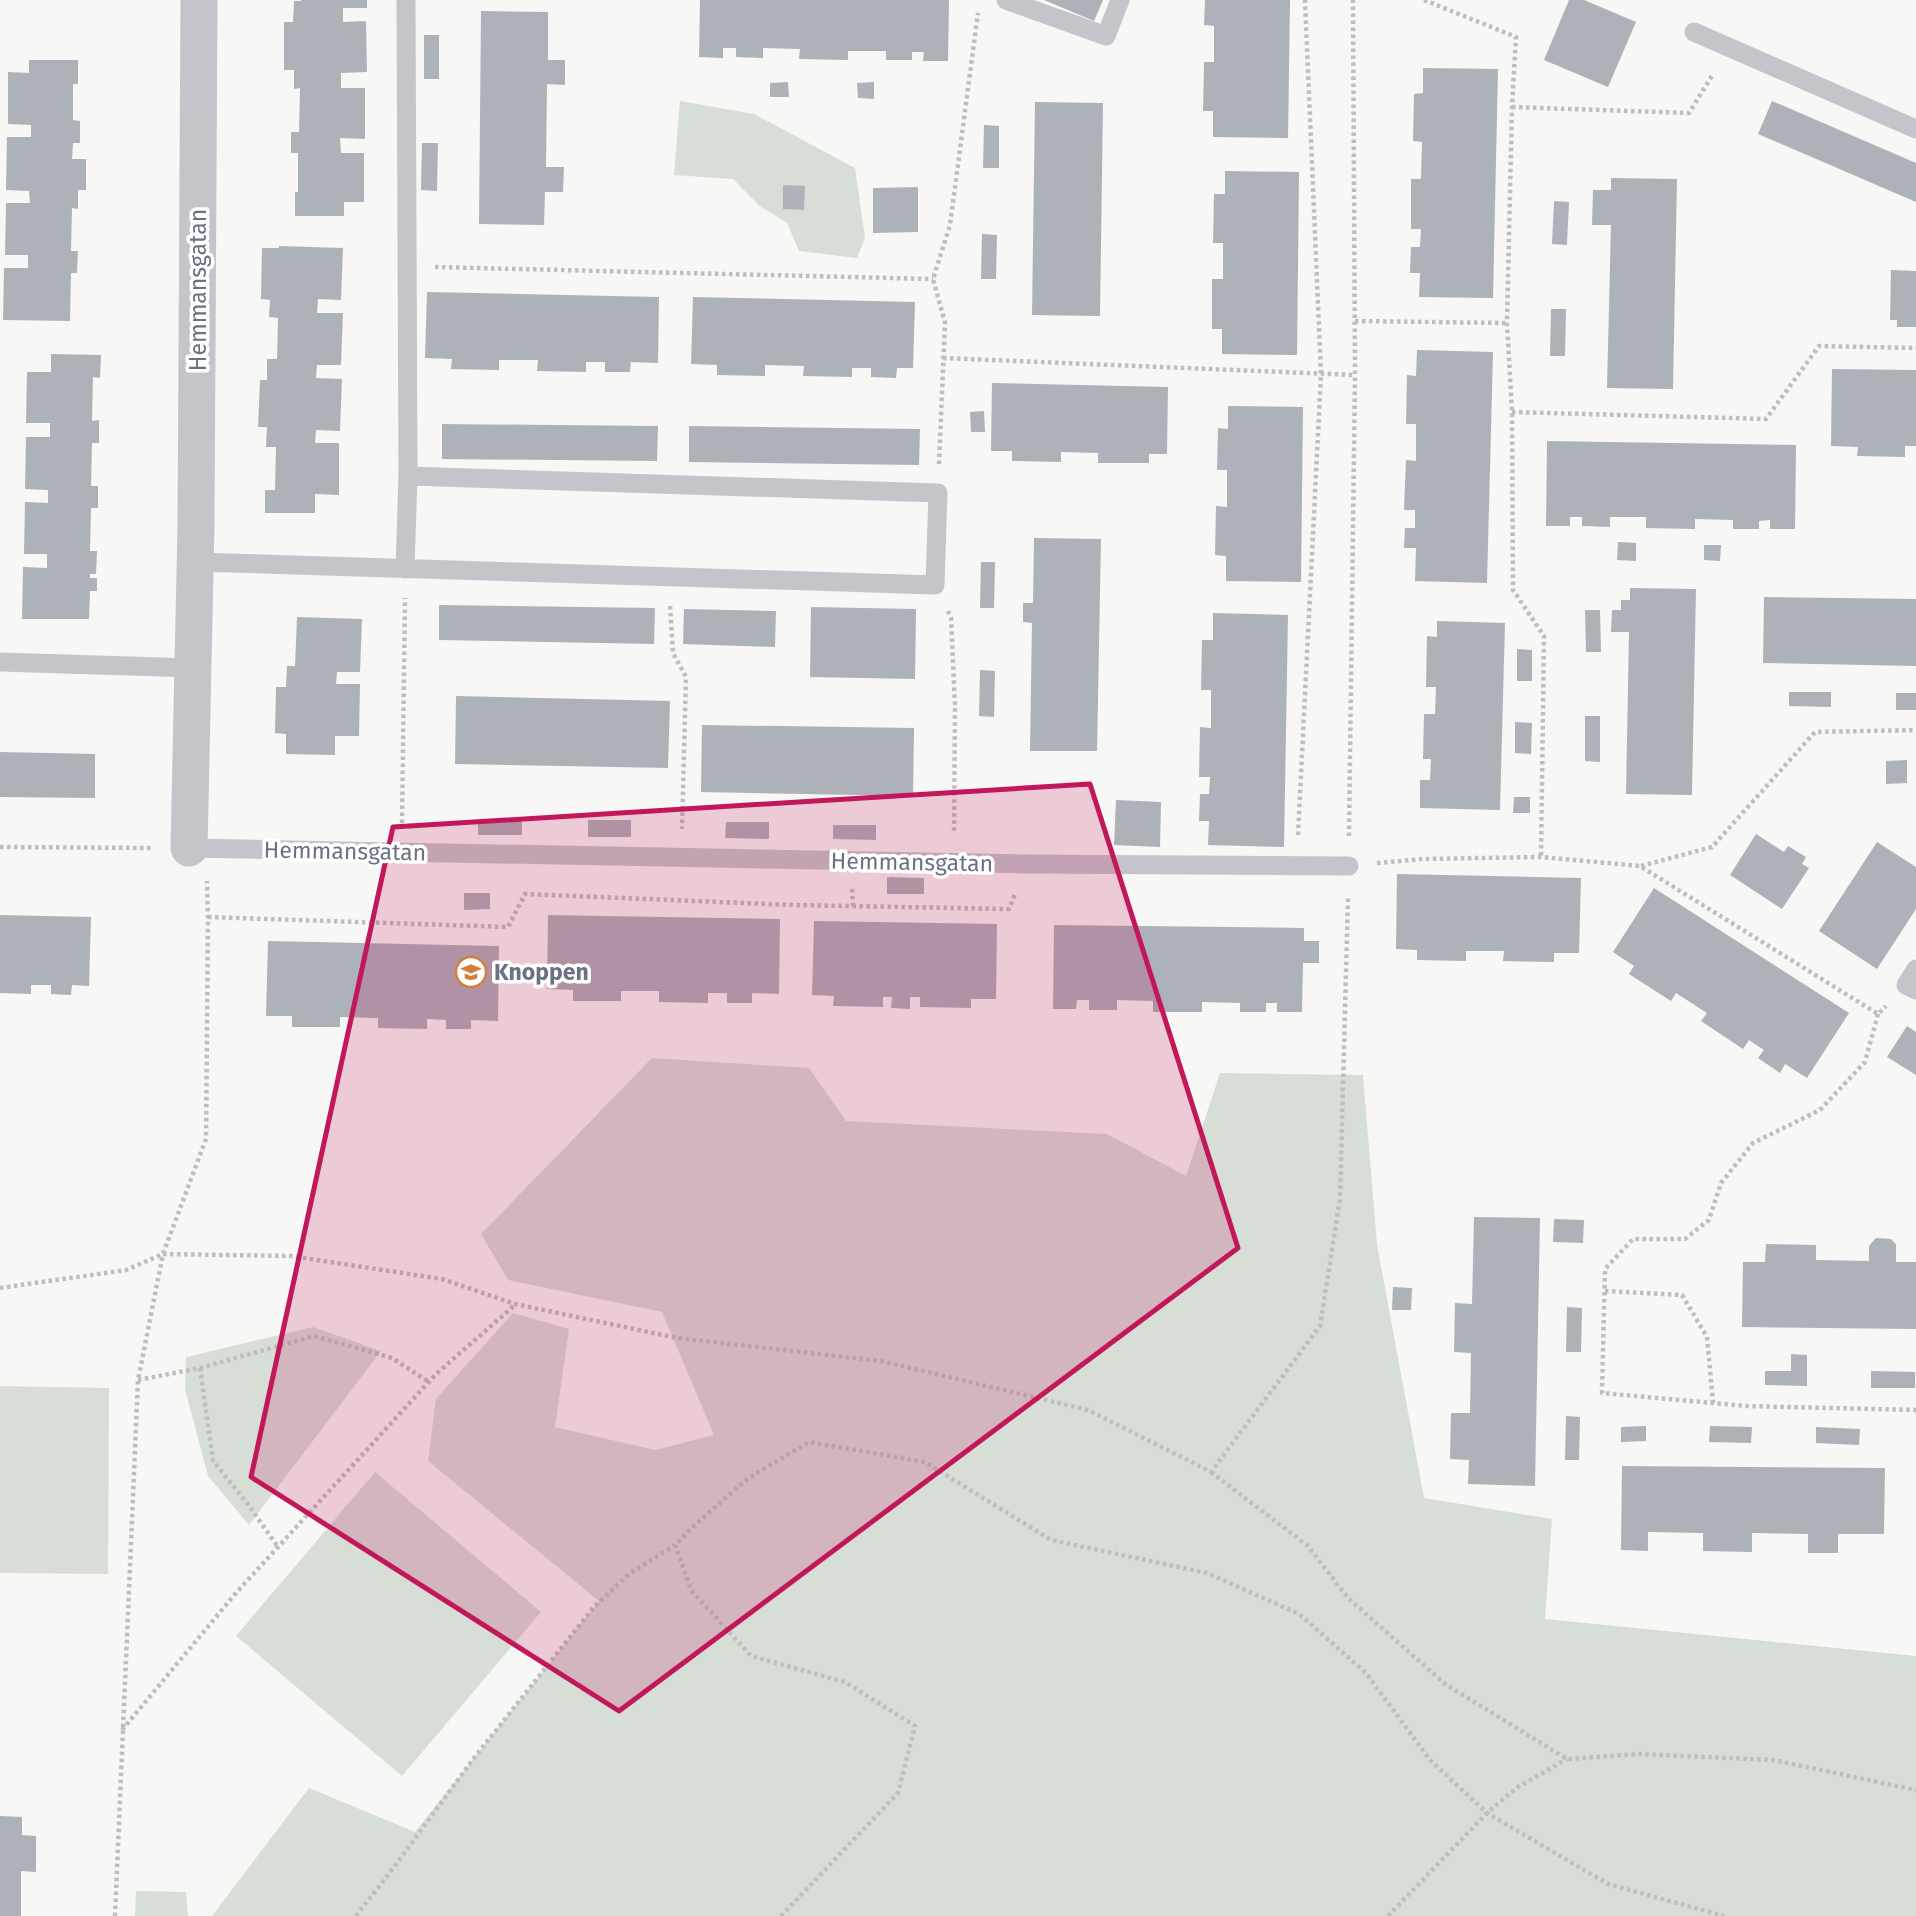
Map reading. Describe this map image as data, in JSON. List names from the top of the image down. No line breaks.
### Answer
{"streets":{"street":["Hemmansgatan"]},"places":{"school or university":["Knoppen"]}}
